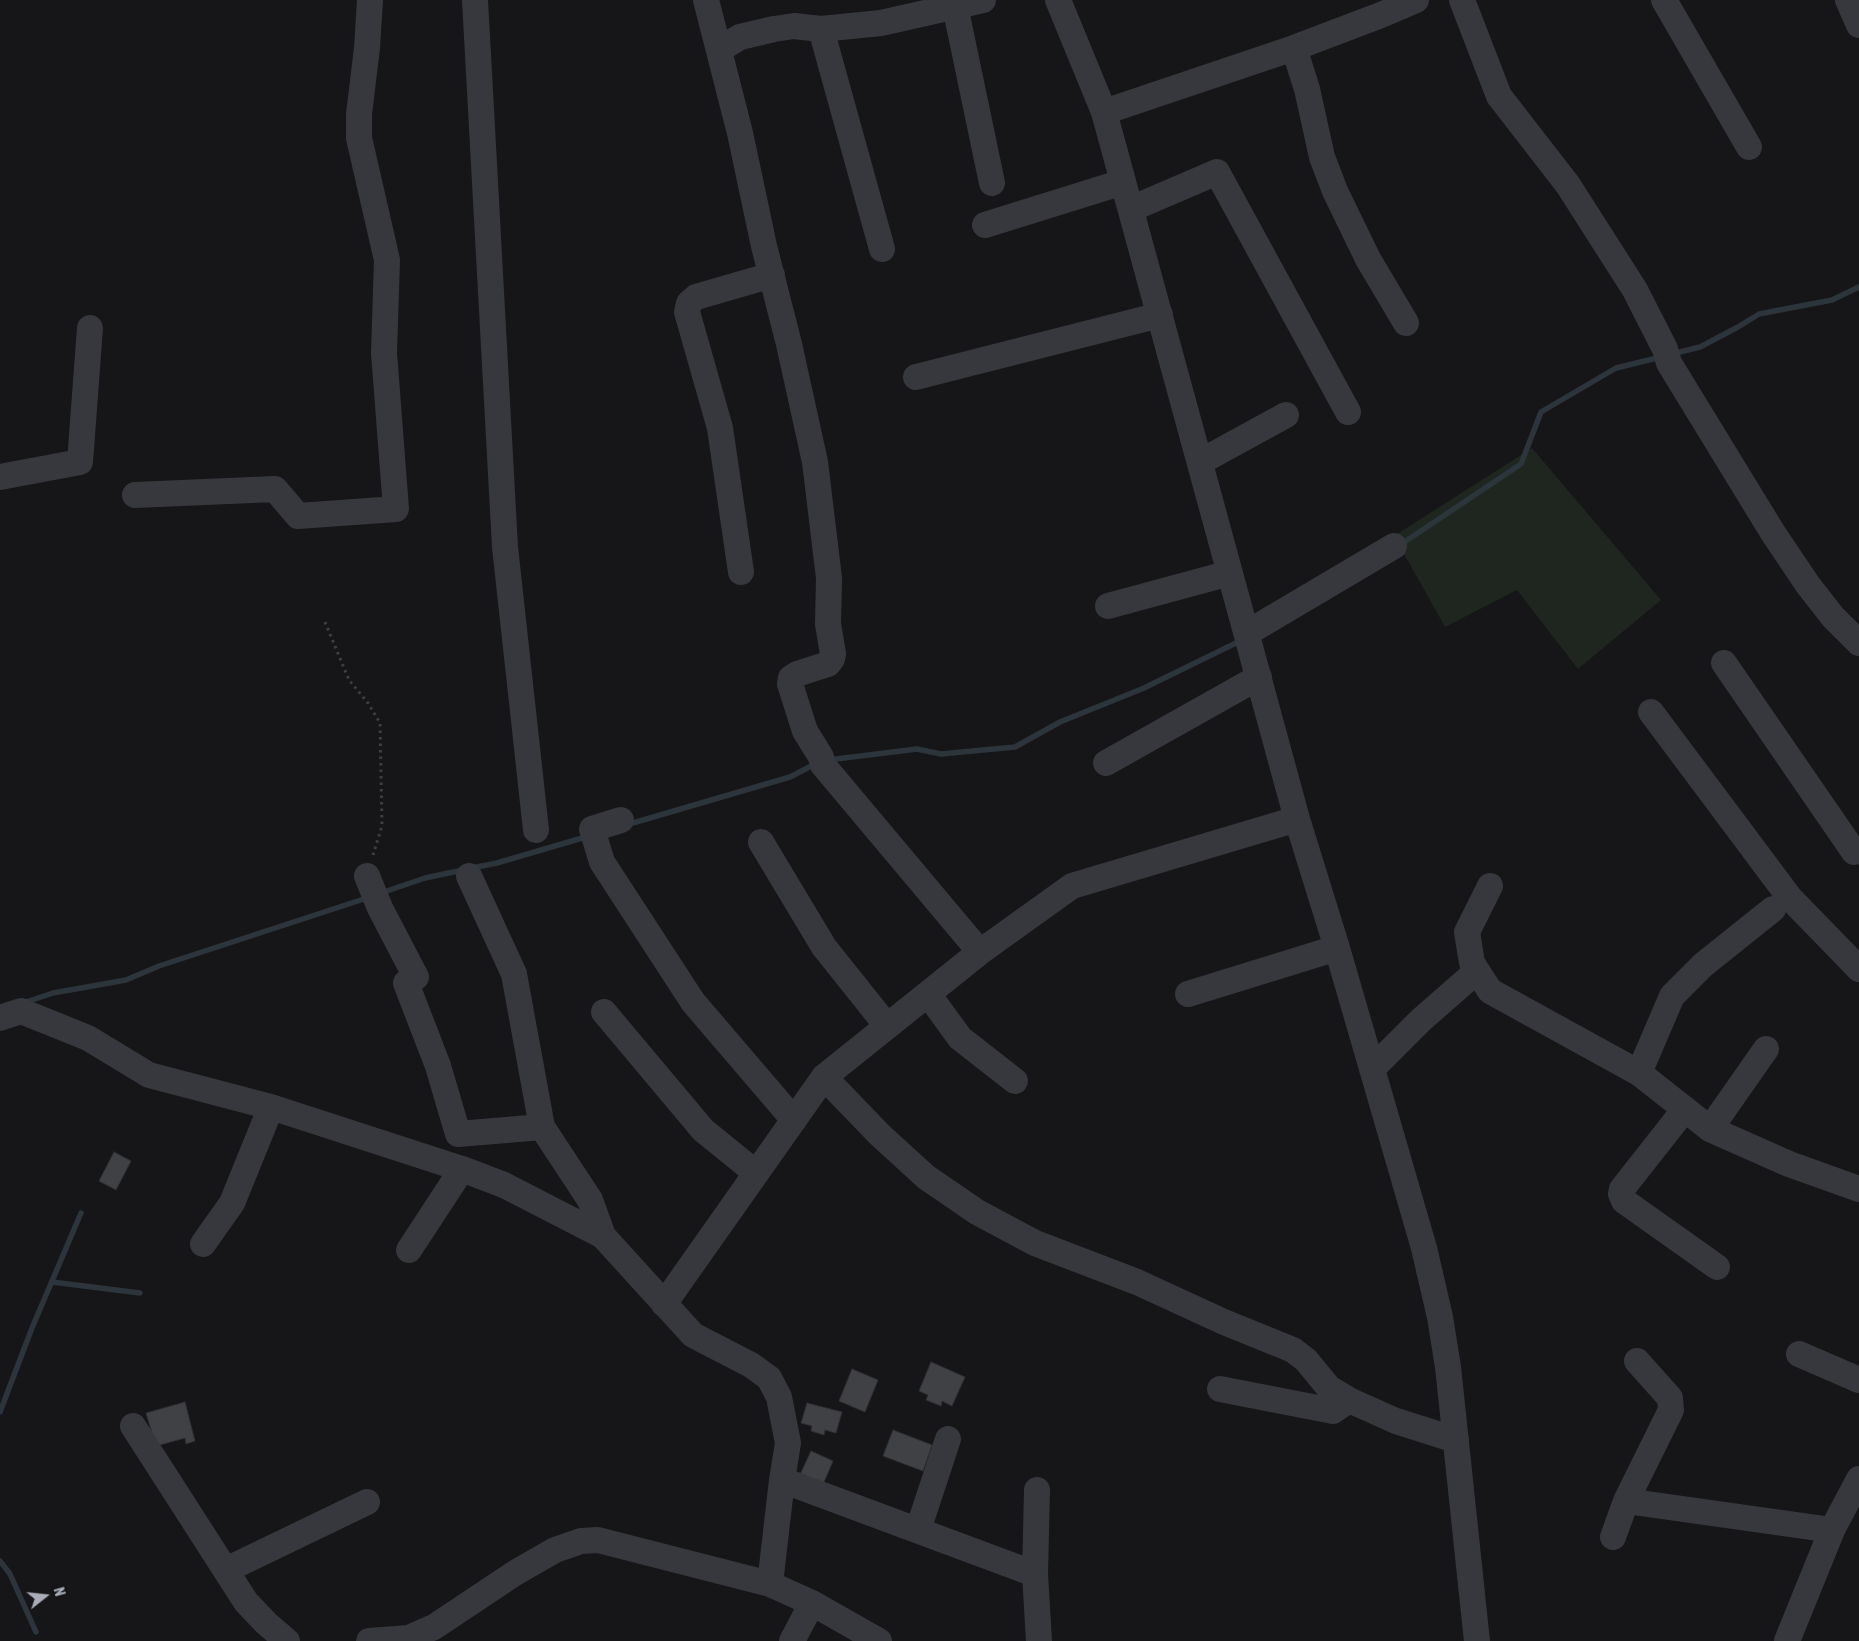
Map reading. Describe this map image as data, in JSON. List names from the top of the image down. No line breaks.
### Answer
{"north":"right"}
